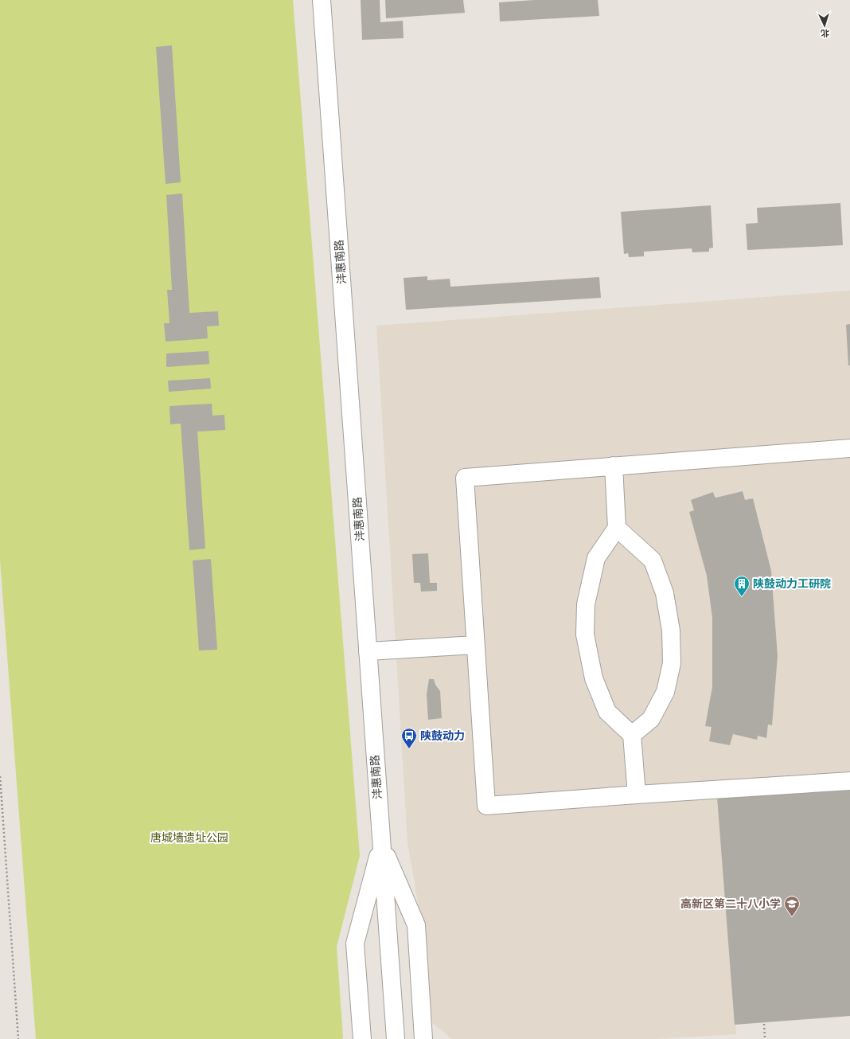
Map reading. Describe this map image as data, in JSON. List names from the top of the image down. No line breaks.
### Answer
{"streets":{"street":["沣惠南路"]},"parks":["唐城墙遗址公园"],"places":{"building":["陕鼓动力工研院"],"bus stop":["陕鼓动力"],"school or university":["高新区第二十八小学"]},"north":"bottom"}
